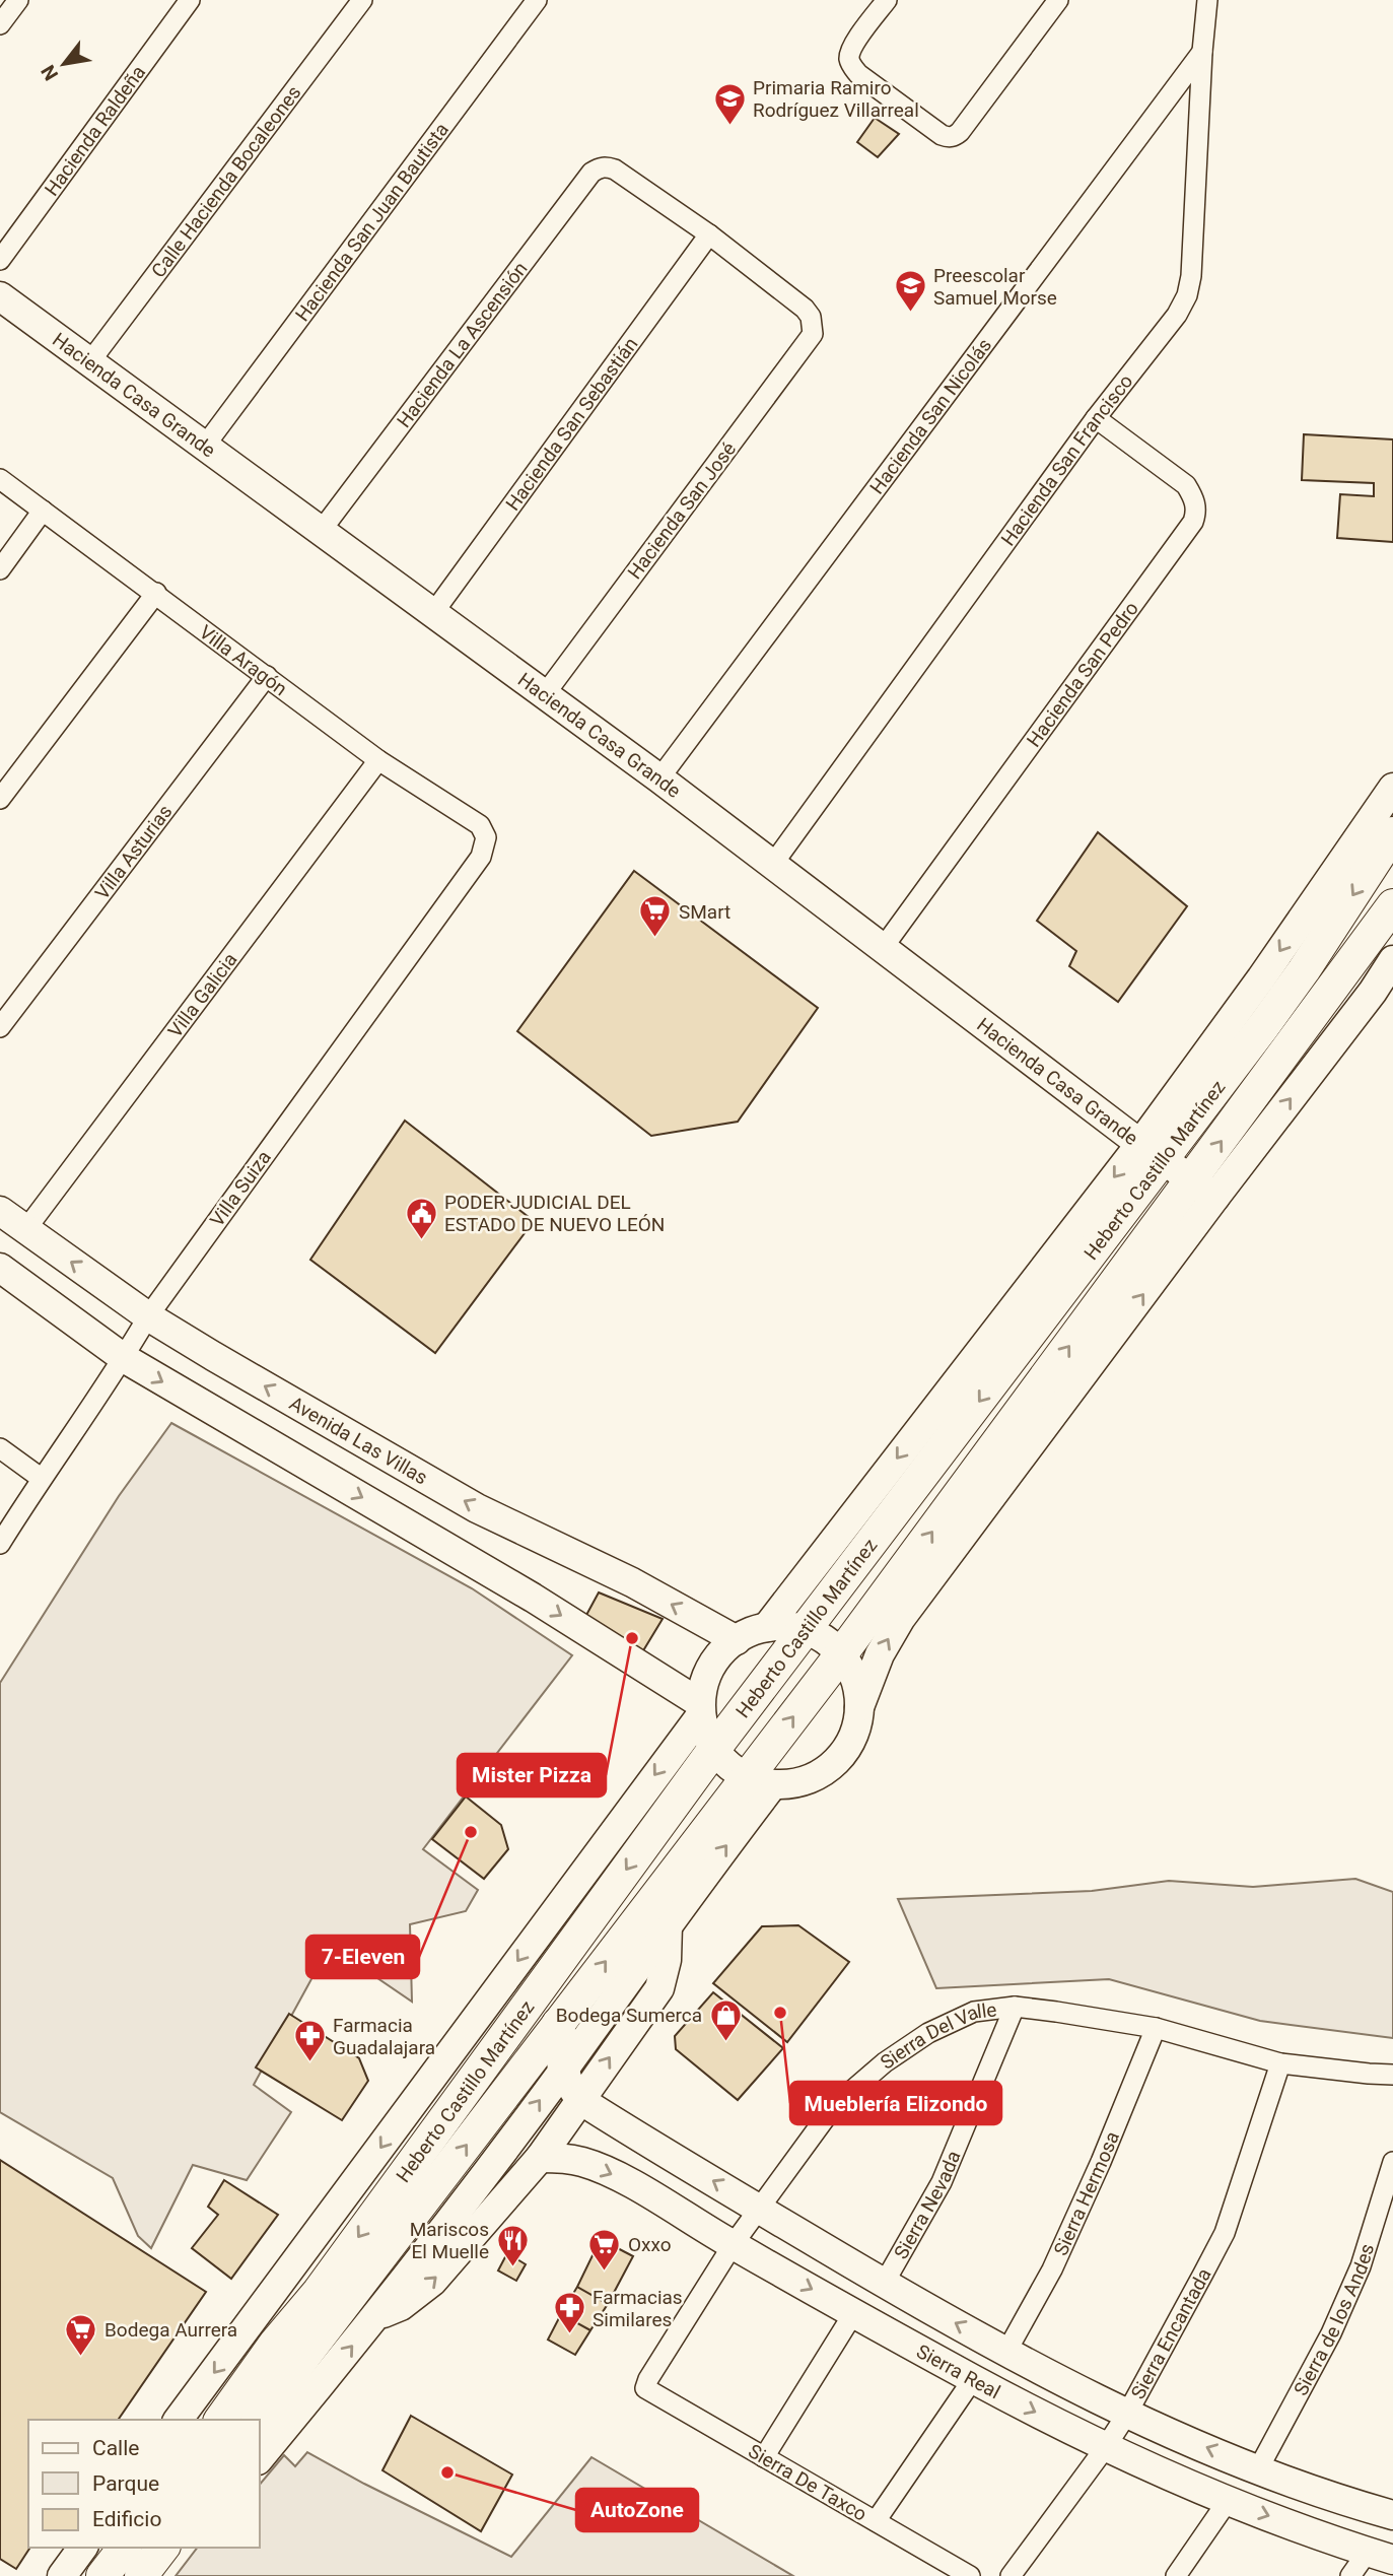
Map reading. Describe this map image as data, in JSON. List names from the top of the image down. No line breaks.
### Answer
{"streets":{"main road":["Heberto Castillo Martínez"],"street":["Hacienda Raldeña","Calle Hacienda Bocaleones","Hacienda San Juan Bautista","Hacienda La Ascensión","Hacienda Casa Grande","Hacienda San Nicolás","Hacienda San Sebastián","Hacienda San Francisco","Hacienda San José","Villa Aragón","Hacienda San Pedro","Villa Asturias","Villa Galicia","Villa Suiza","Avenida Las Villas","Sierra Del Valle","Sierra Hermosa","Sierra Nevada","Sierra de los Andes","Sierra Encantada","Sierra Real","Sierra De Taxco"]},"crossings":[["Calle Hacienda Bocaleones","Hacienda Casa Grande"],["Hacienda San Juan Bautista","Hacienda Casa Grande"],["Hacienda La Ascensión","Hacienda Casa Grande"],["Hacienda La Ascensión","Hacienda San Sebastián"],["Hacienda La Ascensión","Hacienda San José"],["Hacienda Casa Grande","Hacienda San Nicolás"],["Hacienda Casa Grande","Hacienda San Sebastián"],["Hacienda Casa Grande","Hacienda San Francisco"],["Hacienda Casa Grande","Hacienda San José"],["Hacienda Casa Grande","Hacienda San Pedro"],["Hacienda Casa Grande","Heberto Castillo Martínez"],["Hacienda San Nicolás","Hacienda San Francisco"],["Hacienda San Sebastián","Hacienda San José"],["Hacienda San Francisco","Hacienda San Pedro"],["Villa Aragón","Villa Asturias"],["Villa Aragón","Villa Galicia"],["Villa Aragón","Villa Suiza"],["Villa Galicia","Avenida Las Villas"],["Villa Suiza","Avenida Las Villas"],["Sierra Del Valle","Sierra Hermosa"],["Sierra Del Valle","Sierra Nevada"],["Sierra Del Valle","Sierra Encantada"],["Sierra Del Valle","Sierra Real"],["Sierra Del Valle","Sierra De Taxco"],["Sierra Hermosa","Sierra Real"],["Sierra Nevada","Sierra Real"],["Sierra de los Andes","Sierra Real"],["Sierra Encantada","Sierra Real"]],"places":{"school or university":["Primaria Ramiro Rodríguez Villarreal","Preescolar Samuel Morse"],"supermarket":["SMart","Oxxo","Bodega Aurrera"],"public building":["PODER JUDICIAL DEL ESTADO DE NUEVO LEÓN"],"other":["Mister Pizza","7-Eleven","Mueblería Elizondo","AutoZone"],"shop":["Bodega Sumerca"],"pharmacy":["Farmacia Guadalajara","Farmacias Similares"],"restaurant":["Mariscos El Muelle"]},"legend":["Calle","Parque","Edificio"],"north":"bottom left"}
